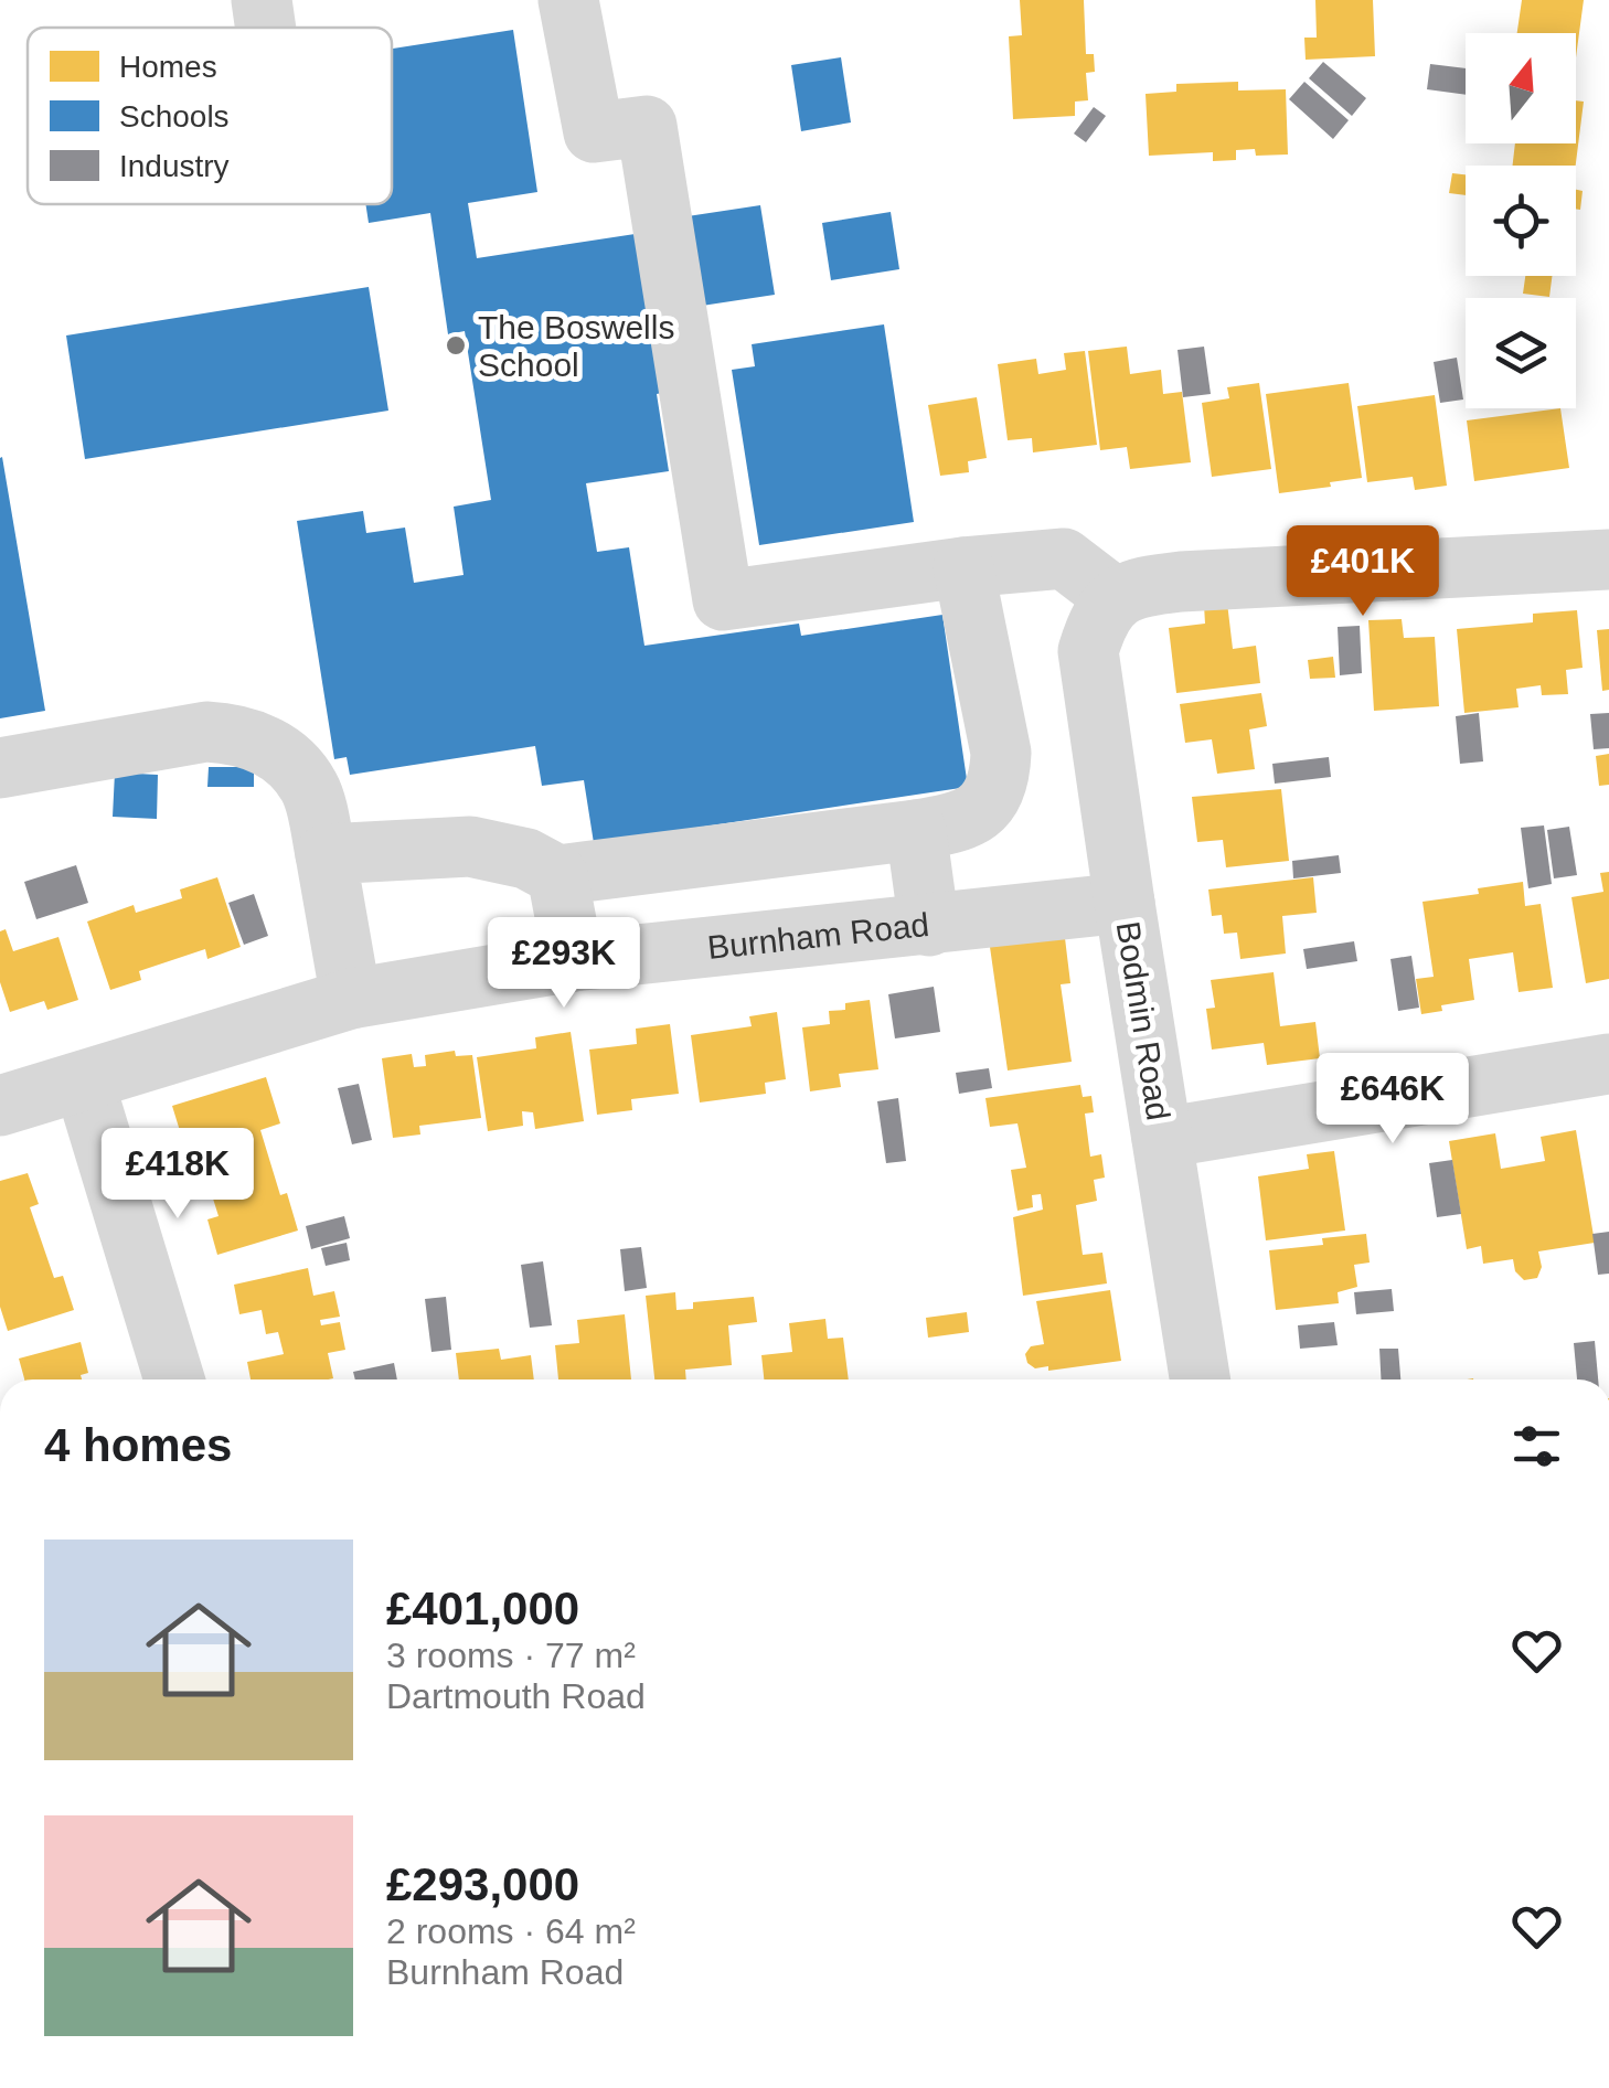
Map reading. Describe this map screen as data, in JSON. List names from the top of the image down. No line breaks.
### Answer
{"streets":{"street":["Burnham Road","Bodmin Road"]},"crossings":[["Burnham Road","Bodmin Road"]],"places":["The Boswells School"],"legend":["Homes","Schools","Industry"],"north":"top","page":{"price":["£401K","£293K","£646K","£418K"],"heading":"4 homes","list":[{"name":"£401,000","note":"3 rooms · 77 m² · Dartmouth Road"},{"name":"£293,000","note":"2 rooms · 64 m² · Burnham Road"}]}}
